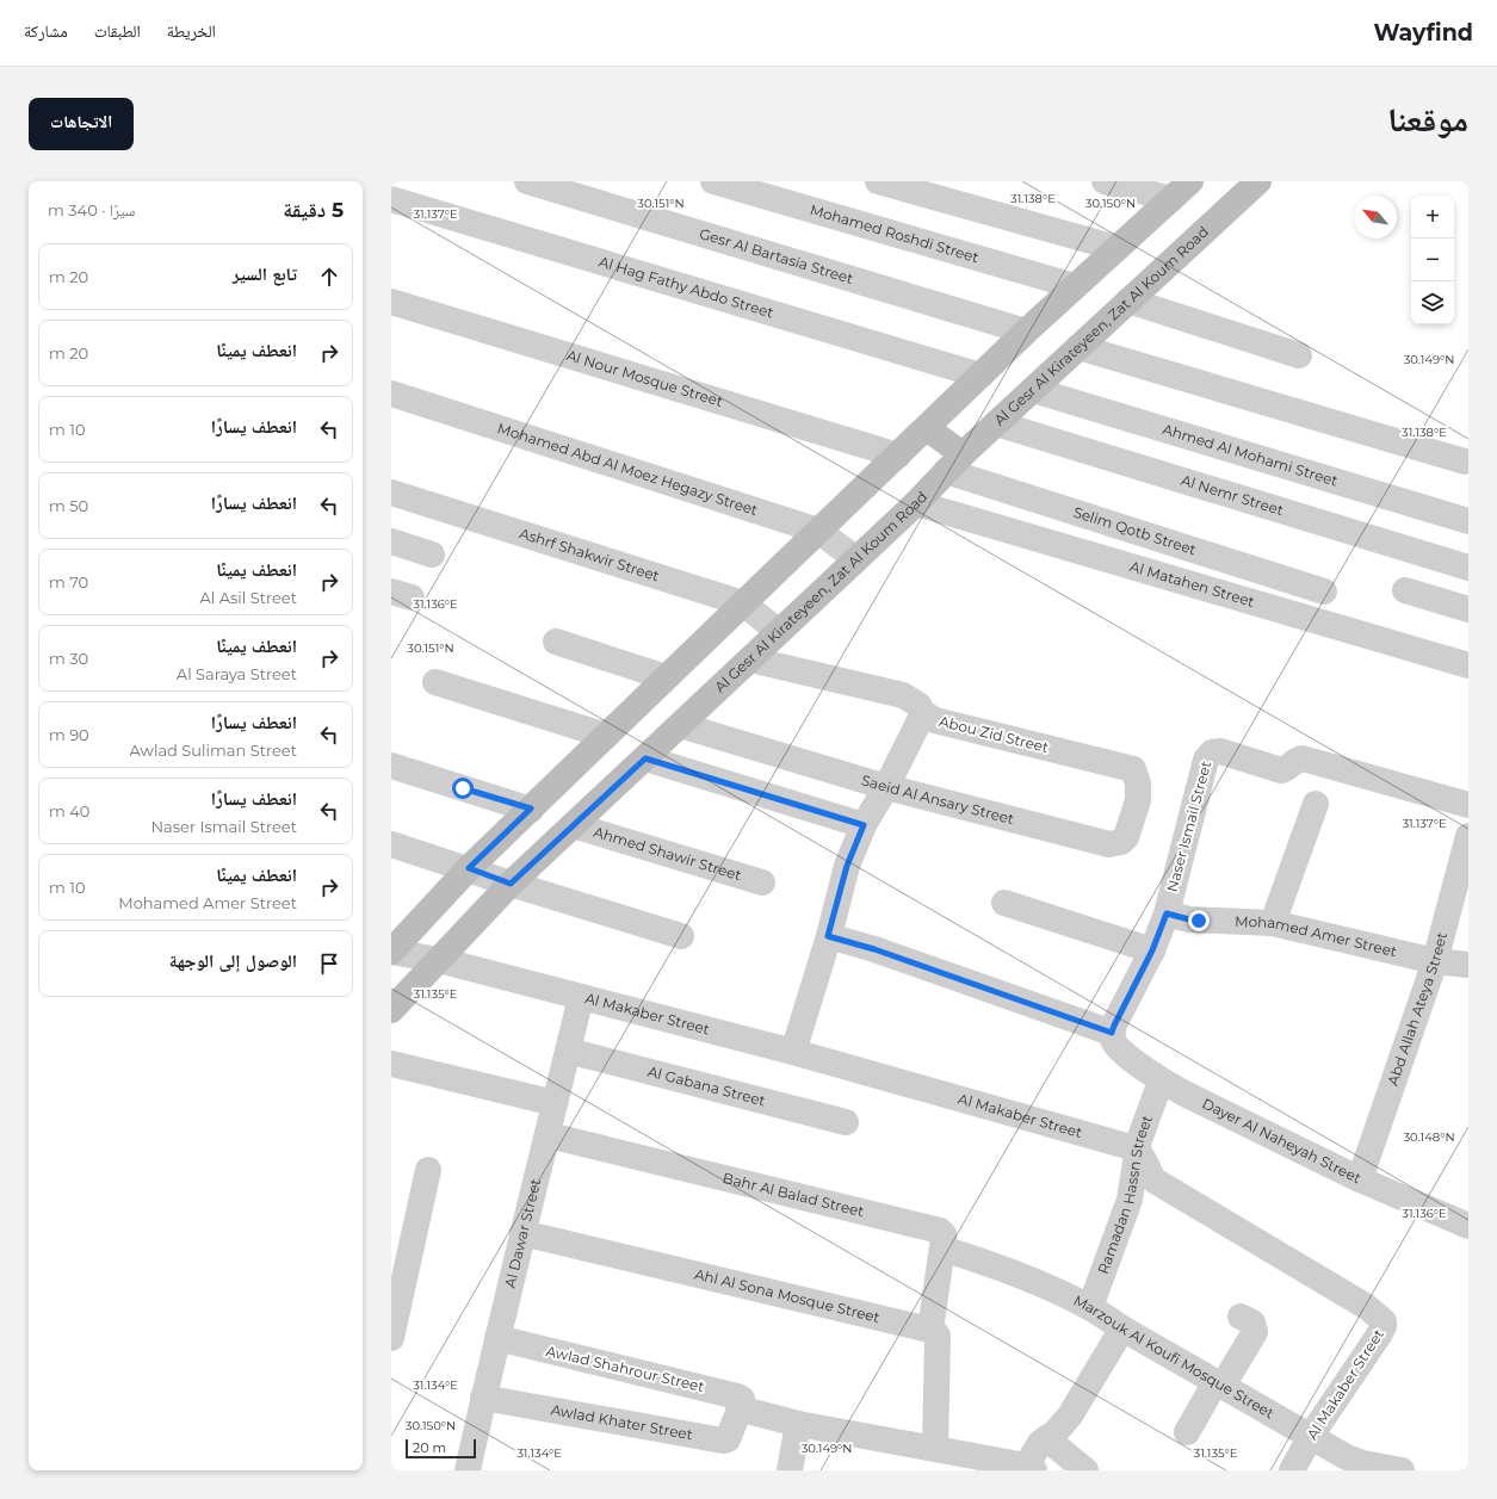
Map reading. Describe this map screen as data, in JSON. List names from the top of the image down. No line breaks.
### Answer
{"streets":{"street":["Mohamed Roshdi Street","Gesr Al Bartasia Street","Al Hag Fathy Abdo Street","Al Gesr Al Kirateyeen, Zat Al Koum Road","Al Nour Mosque Street","Ahmed Al Mohami Street","Mohamed Abd Al Moez Hegazy Street","Al Nemr Street","Selim Qotb Street","Ashrf Shakwir Street","Al Matahen Street","Abou Zid Street","Saeid Al Ansary Street","Naser Ismail Street","Ahmed Shawir Street","Mohamed Amer Street","Abd Allah Ateya Street","Al Makaber Street","Al Gabana Street","Dayer Al Naheyah Street","Bahr Al Balad Street","Ramadan Hassn Street","Al Dawar Street","Ahl Al Sona Mosque Street","Marzouk Al Koufi Mosque Street","Awlad Shahrour Street","Awlad Khater Street"]},"crossings":[["Al Gesr Al Kirateyeen, Zat Al Koum Road","Ahmed Al Mohami Street"],["Al Gesr Al Kirateyeen, Zat Al Koum Road","Mohamed Abd Al Moez Hegazy Street"],["Al Gesr Al Kirateyeen, Zat Al Koum Road","Al Nemr Street"],["Al Gesr Al Kirateyeen, Zat Al Koum Road","Selim Qotb Street"],["Al Gesr Al Kirateyeen, Zat Al Koum Road","Ashrf Shakwir Street"],["Al Gesr Al Kirateyeen, Zat Al Koum Road","Al Matahen Street"],["Al Gesr Al Kirateyeen, Zat Al Koum Road","Abou Zid Street"],["Al Gesr Al Kirateyeen, Zat Al Koum Road","Saeid Al Ansary Street"],["Al Gesr Al Kirateyeen, Zat Al Koum Road","Ahmed Shawir Street"],["Al Gesr Al Kirateyeen, Zat Al Koum Road","Al Makaber Street"],["Abou Zid Street","Saeid Al Ansary Street"],["Naser Ismail Street","Mohamed Amer Street"],["Naser Ismail Street","Dayer Al Naheyah Street"],["Mohamed Amer Street","Abd Allah Ateya Street"],["Abd Allah Ateya Street","Dayer Al Naheyah Street"],["Al Makaber Street","Ramadan Hassn Street"],["Al Makaber Street","Al Dawar Street"],["Al Makaber Street","Marzouk Al Koufi Mosque Street"],["Al Gabana Street","Al Dawar Street"],["Dayer Al Naheyah Street","Ramadan Hassn Street"],["Bahr Al Balad Street","Al Dawar Street"],["Bahr Al Balad Street","Ahl Al Sona Mosque Street"],["Bahr Al Balad Street","Marzouk Al Koufi Mosque Street"],["Ramadan Hassn Street","Marzouk Al Koufi Mosque Street"],["Al Dawar Street","Ahl Al Sona Mosque Street"],["Al Dawar Street","Awlad Shahrour Street"],["Al Dawar Street","Awlad Khater Street"],["Awlad Shahrour Street","Awlad Khater Street"]],"scale_bar":"20 m","north":"top left","page":{"header":"Wayfind","nav":["الخريطة","الطبقات","مشاركة"],"title":"موقعنا","buttons":"الاتجاهات","heading":["5 دقيقة","سيرًا · 340 m"],"map_buttons":["+","−"],"list":[["تابع السير","20 m"],["انعطف يمينًا","20 m"],["انعطف يسارًا","10 m"],["انعطف يسارًا","50 m"],["انعطف يمينًا","Al Asil Street","70 m"],["انعطف يمينًا","Al Saraya Street","30 m"],["انعطف يسارًا","Awlad Suliman Street","90 m"],["انعطف يسارًا","Naser Ismail Street","40 m"],["انعطف يمينًا","Mohamed Amer Street","10 m"],"الوصول إلى الوجهة"],"scale":"20 m"},"coordinates":["31.138°E","30.151°N","30.150°N","31.137°E","30.149°N","31.136°E","31.135°E","30.148°N","31.134°E"]}
